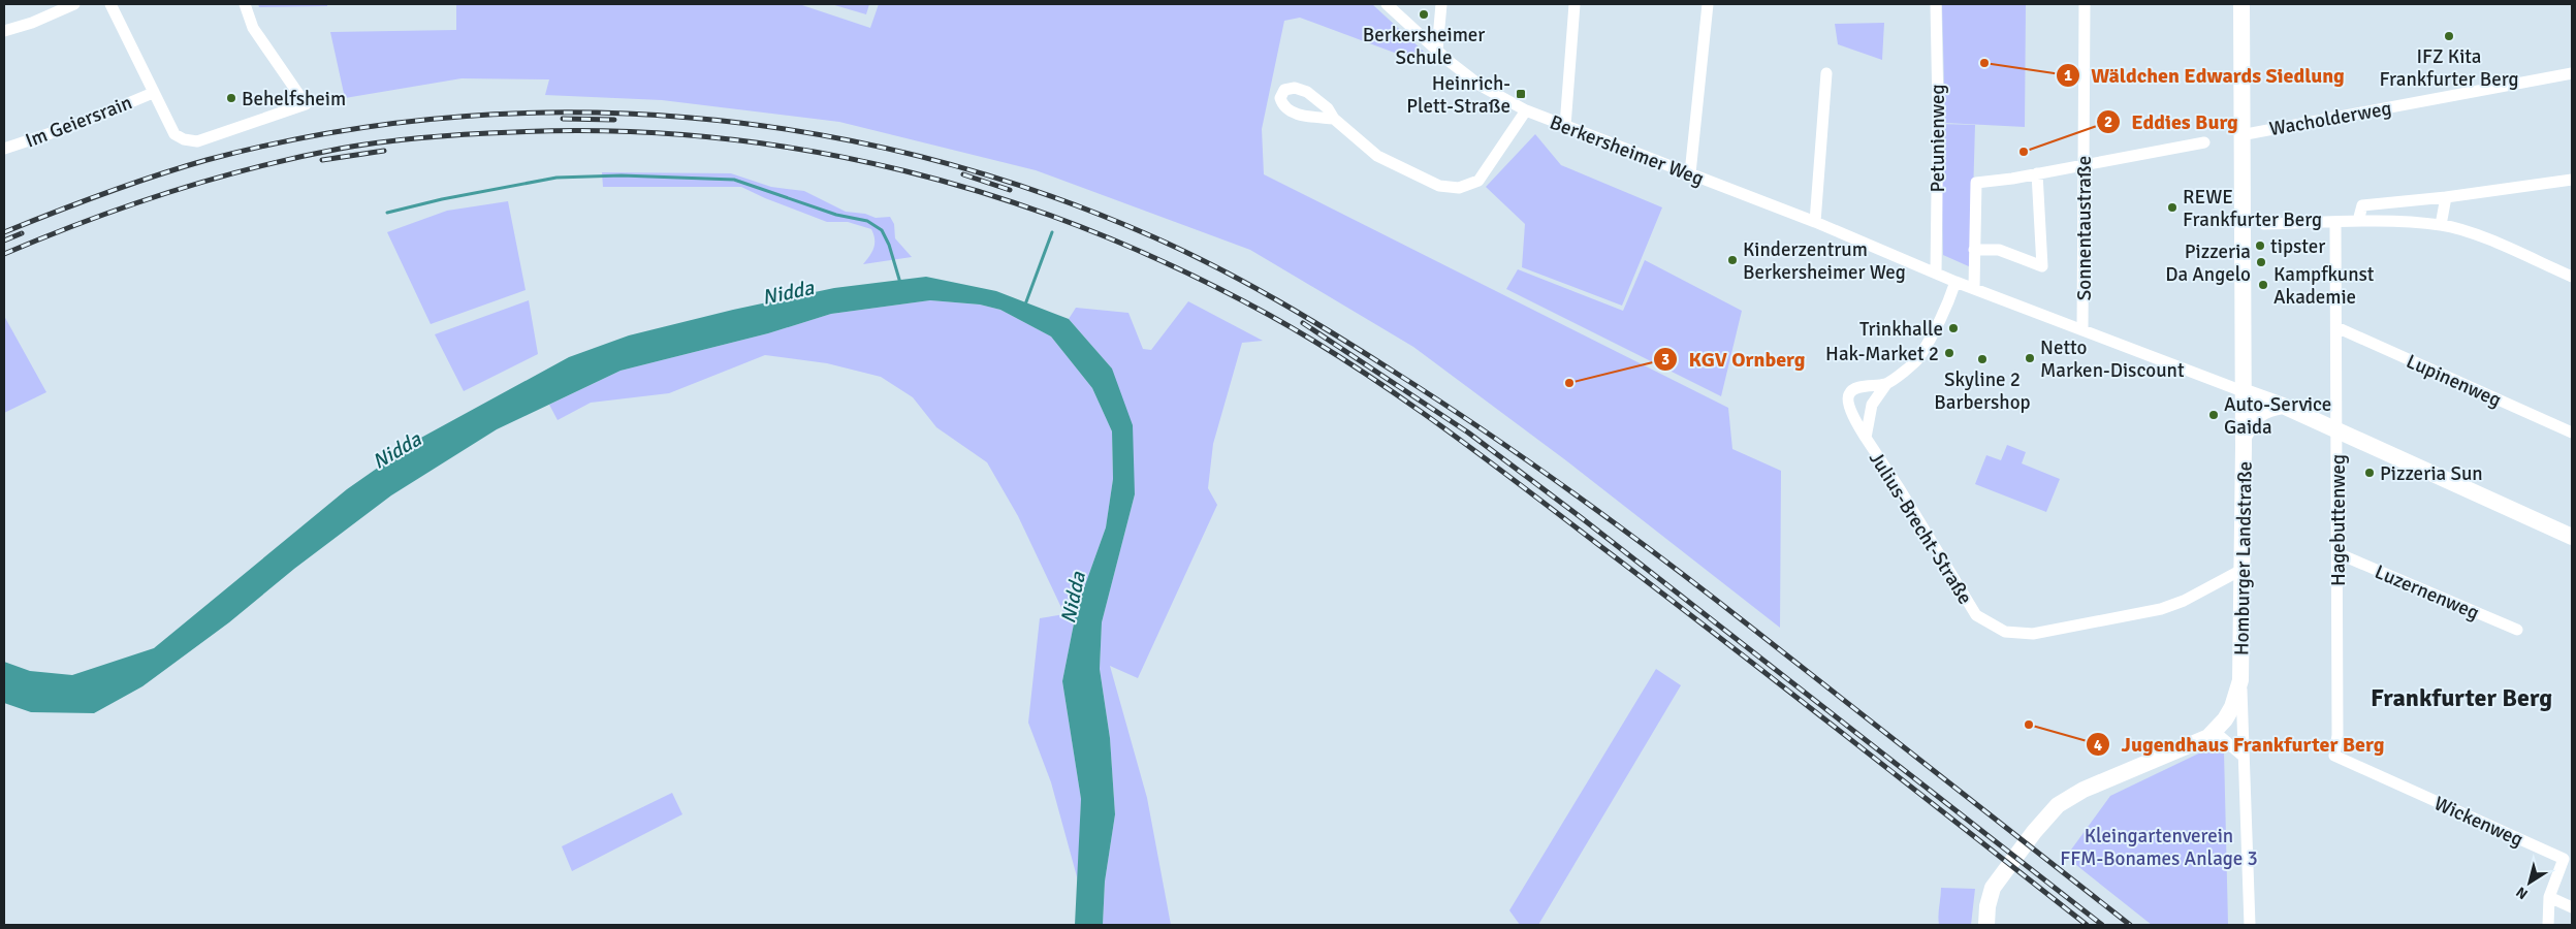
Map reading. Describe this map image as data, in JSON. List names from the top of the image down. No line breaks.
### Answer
{"streets":{"street":["Wacholderweg","Im Geiersrain","Petunienweg","Berkersheimer Weg","Sonnentaustraße","Lupinenweg","Hagebuttenweg","Julius-Brecht-Straße","Homburger Landstraße","Luzernenweg","Wickenweg"]},"crossings":[["Wacholderweg","Homburger Landstraße"],["Petunienweg","Berkersheimer Weg"],["Berkersheimer Weg","Sonnentaustraße"],["Berkersheimer Weg","Hagebuttenweg"],["Berkersheimer Weg","Julius-Brecht-Straße"],["Berkersheimer Weg","Homburger Landstraße"],["Lupinenweg","Hagebuttenweg"],["Hagebuttenweg","Luzernenweg"],["Hagebuttenweg","Wickenweg"],["Julius-Brecht-Straße","Homburger Landstraße"]],"districts":["Frankfurter Berg"],"water":["Nidda"],"parks":["Kleingartenverein FFM-Bonames Anlage 3"],"places":{"other":["Berkersheimer Schule","IFZ Kita Frankfurter Berg","Wäldchen Edwards Siedlung","Behelfsheim","Eddies Burg","REWE Frankfurter Berg","tipster","Kinderzentrum Berkersheimer Weg","Pizzeria Da Angelo","Kampfkunst Akademie","Trinkhalle","Hak-Market 2","Netto Marken-Discount","Skyline 2 Barbershop","KGV Ornberg","Auto-Service Gaida","Pizzeria Sun","Jugendhaus Frankfurter Berg"],"transit":["Heinrich- Plett-Straße"]},"north":"bottom left"}
